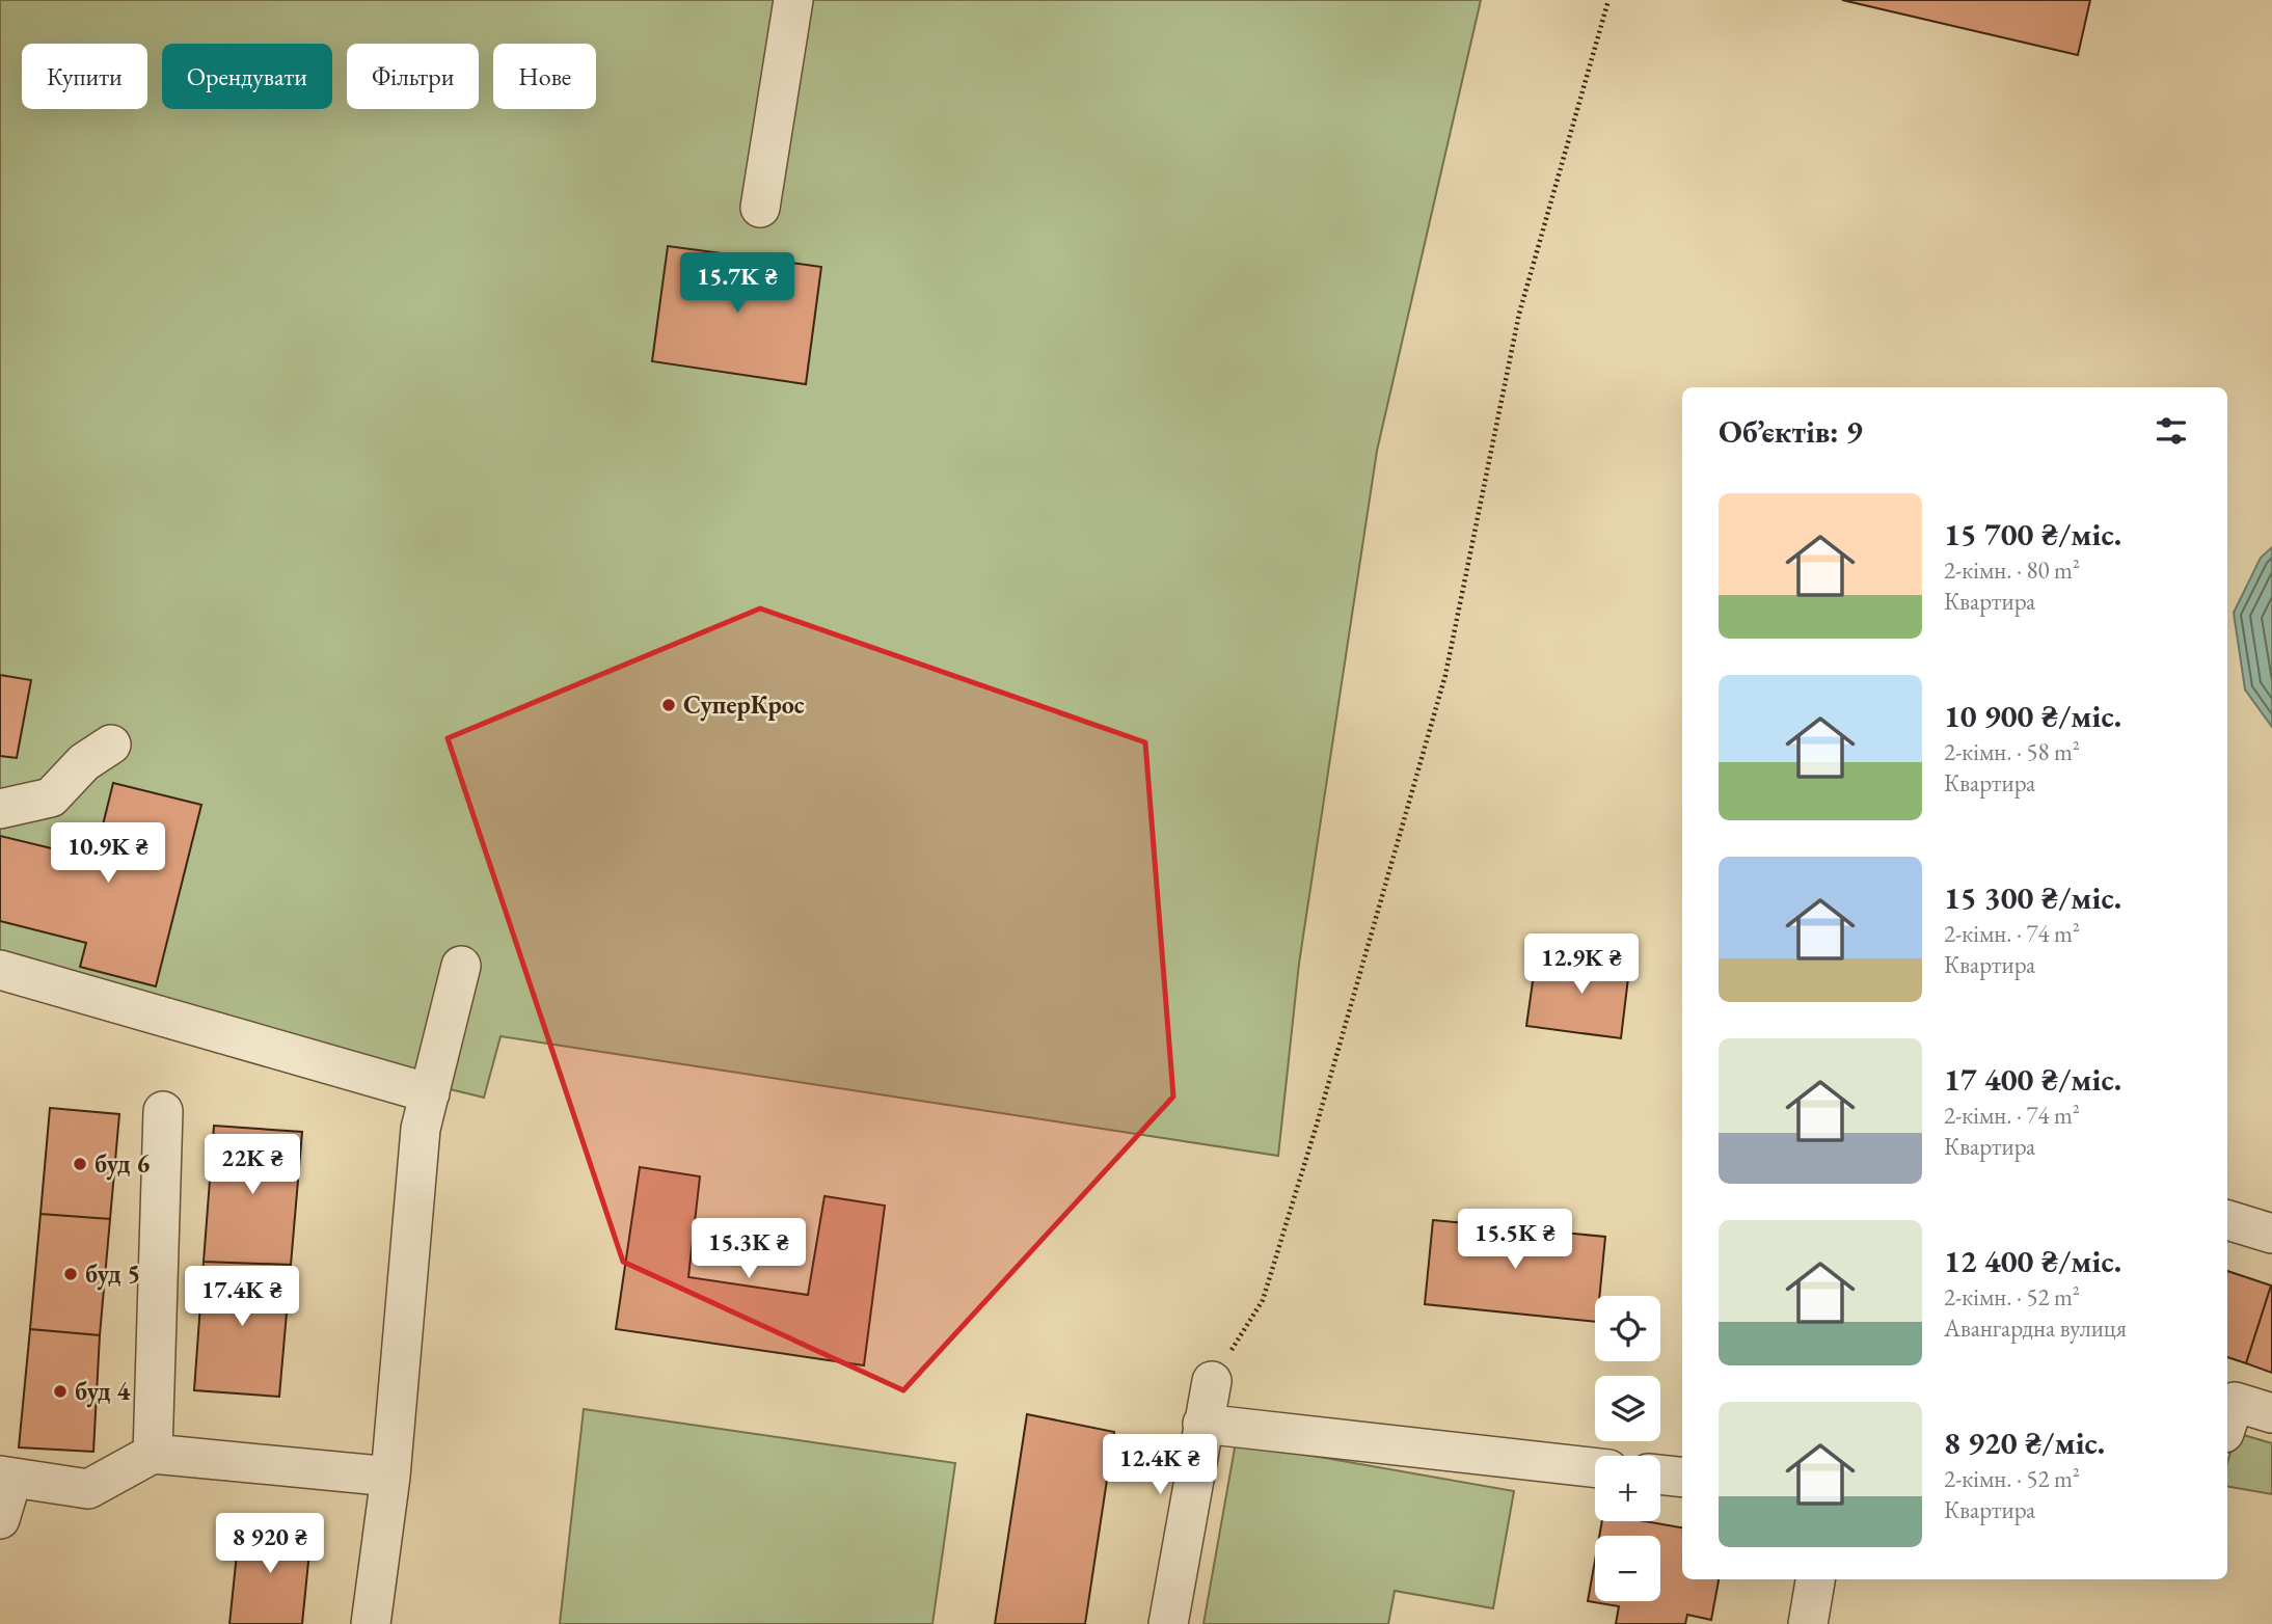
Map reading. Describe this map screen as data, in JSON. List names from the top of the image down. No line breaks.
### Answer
{"places":["СуперКрос","буд 6","буд 5","буд 4"],"page":{"chip":["Купити","Орендувати","Фільтри","Нове"],"price":["15.7K ₴","10.9K ₴","12.9K ₴","22K ₴","15.5K ₴","15.3K ₴","17.4K ₴","12.4K ₴","8 920 ₴"],"heading":"Об’єктів: 9","list":[{"name":"15 700 ₴/міс.","note":"2-кімн. · 80 m² · Квартира"},{"name":"10 900 ₴/міс.","note":"2-кімн. · 58 m² · Квартира"},{"name":"15 300 ₴/міс.","note":"2-кімн. · 74 m² · Квартира"},{"name":"17 400 ₴/міс.","note":"2-кімн. · 74 m² · Квартира"},{"name":"12 400 ₴/міс.","note":"2-кімн. · 52 m² · Авангардна вулиця"},{"name":"8 920 ₴/міс.","note":"2-кімн. · 52 m² · Квартира"}],"map_buttons":["+","−"]}}
